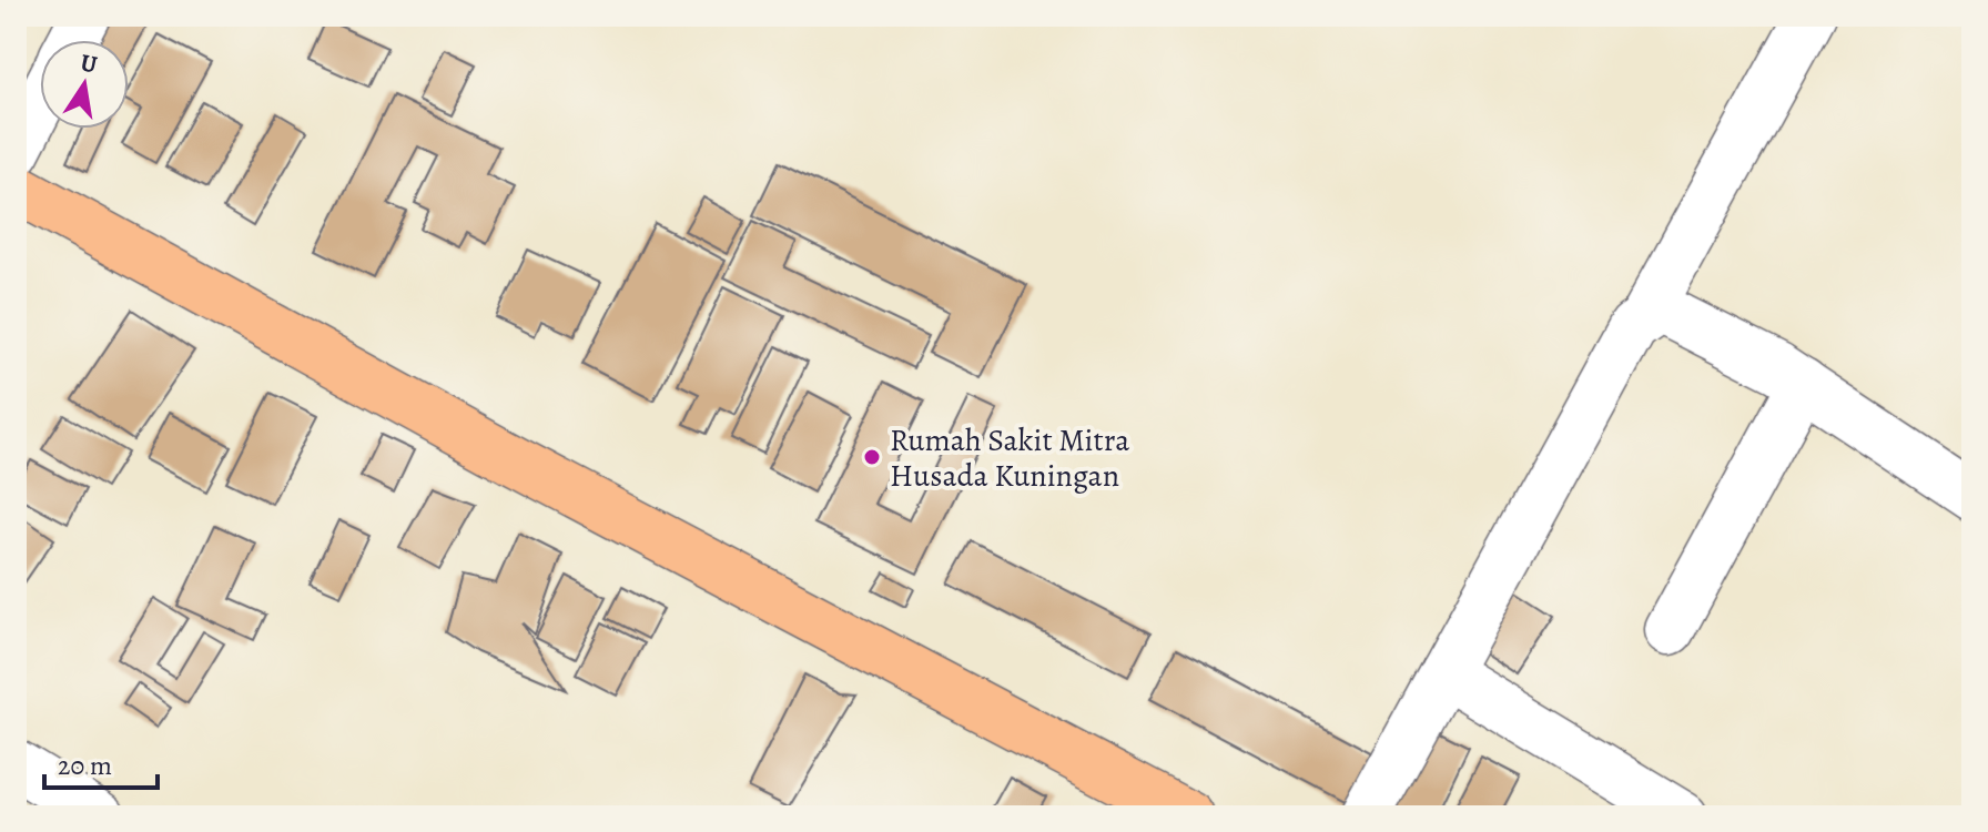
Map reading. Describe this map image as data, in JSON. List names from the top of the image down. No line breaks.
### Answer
{"places":["Rumah Sakit Mitra Husada Kuningan"],"scale_bar":"20 m","north":"top"}
